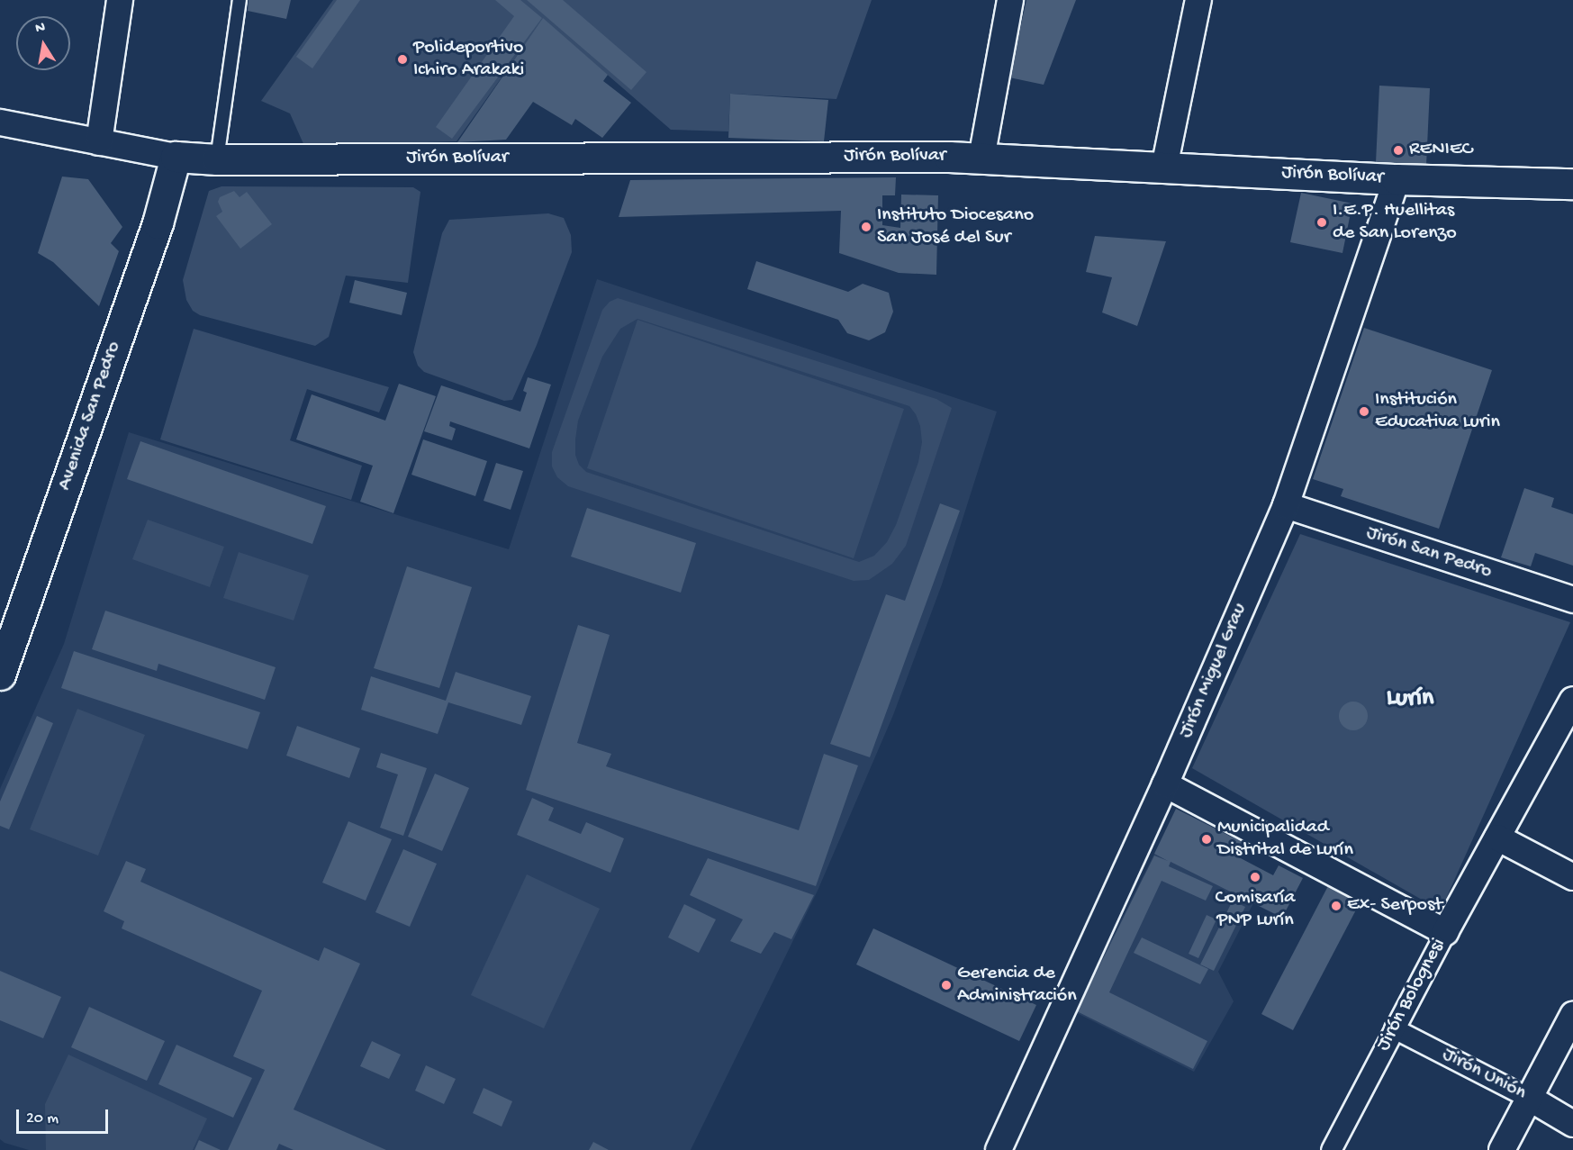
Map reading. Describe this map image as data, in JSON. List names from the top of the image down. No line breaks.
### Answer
{"streets":{"street":["Jirón Bolívar","Avenida San Pedro","Jirón San Pedro","Jirón Miguel Grau","Jirón Bolognesi","Jirón Unión"]},"crossings":[["Jirón Bolívar","Avenida San Pedro"],["Jirón Bolívar","Jirón Miguel Grau"],["Jirón San Pedro","Jirón Miguel Grau"],["Jirón Bolognesi","Jirón Unión"]],"districts":["Lurín"],"places":["Polideportivo Ichiro Arakaki","RENIEC","I.E.P. Huellitas de San Lorenzo","Instituto Diocesano San José del Sur","Institución Educativa Lurin","Municipalidad Distrital de Lurín","Comisaría PNP Lurín","Ex- Serpost","Gerencia de Administración"],"scale_bar":"20 m","north":"top"}
